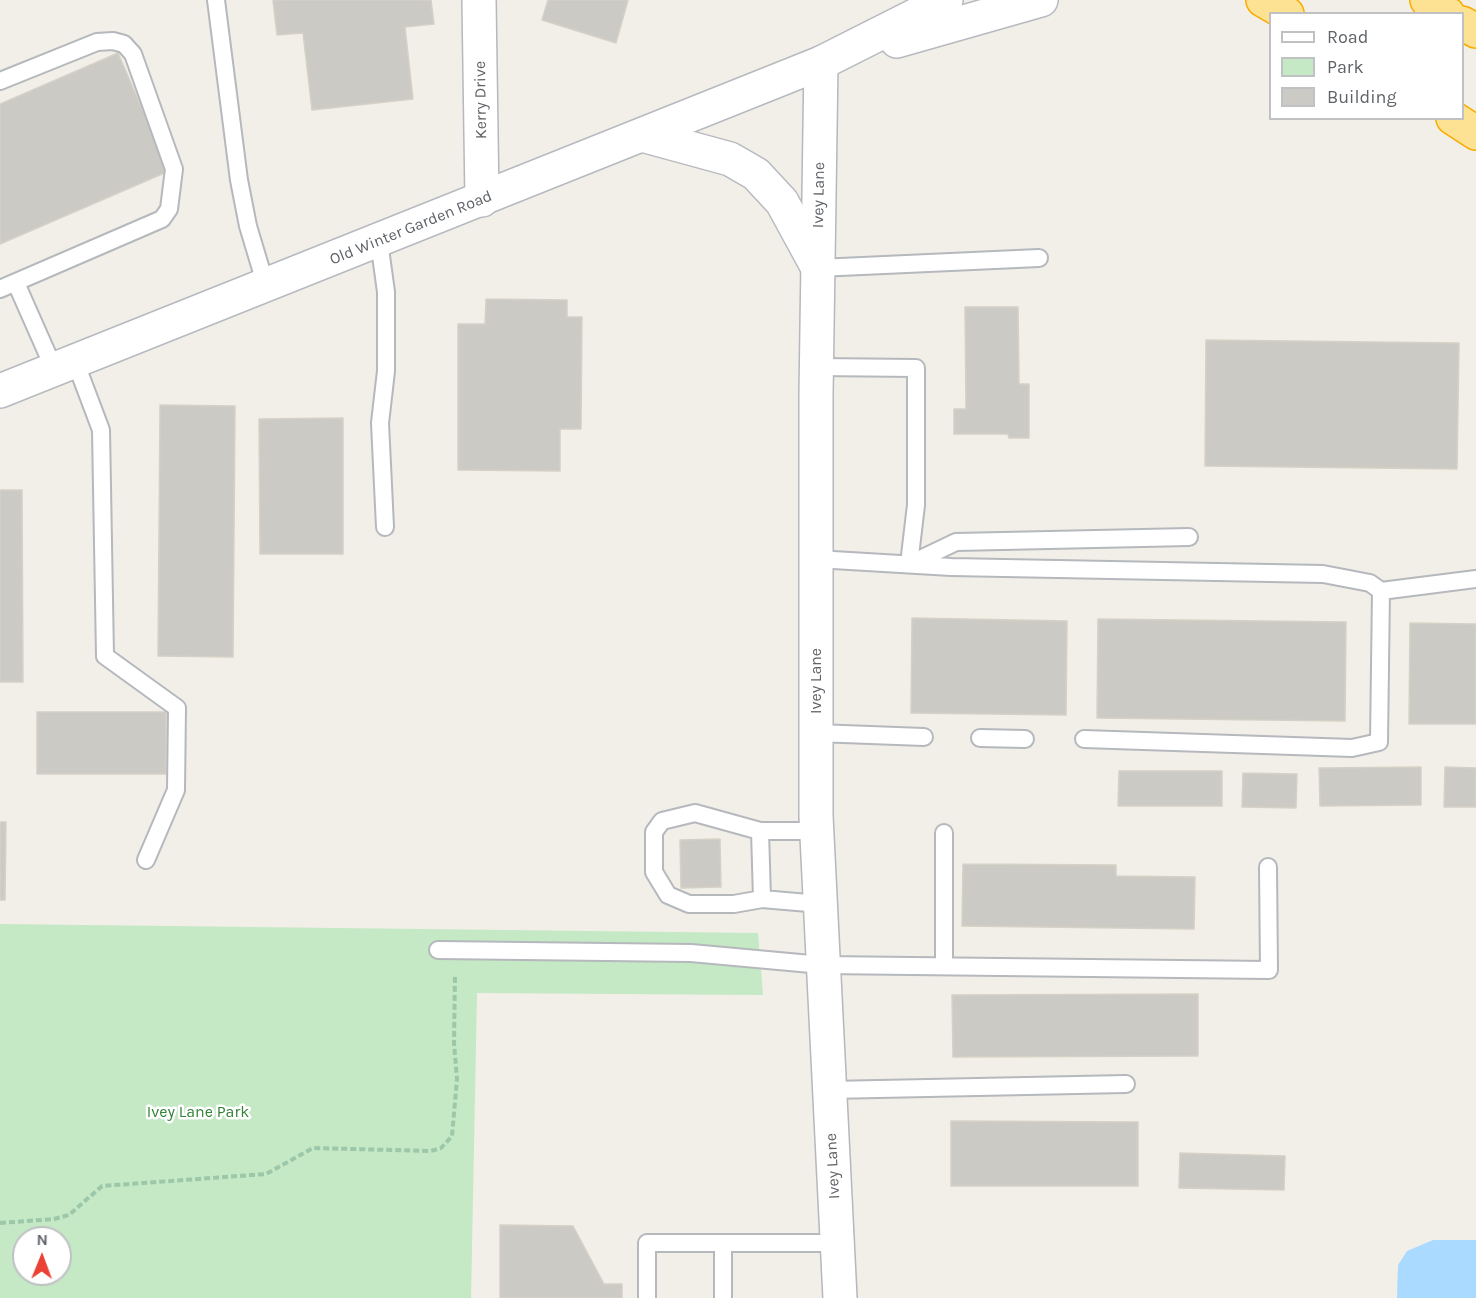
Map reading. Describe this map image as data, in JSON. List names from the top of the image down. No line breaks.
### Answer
{"streets":{"main road":["Kerry Drive","Ivey Lane","Old Winter Garden Road"]},"crossings":[["Kerry Drive","Old Winter Garden Road"],["Ivey Lane","Old Winter Garden Road"]],"parks":["Ivey Lane Park"],"legend":["Road","Park","Building"],"north":"top"}
